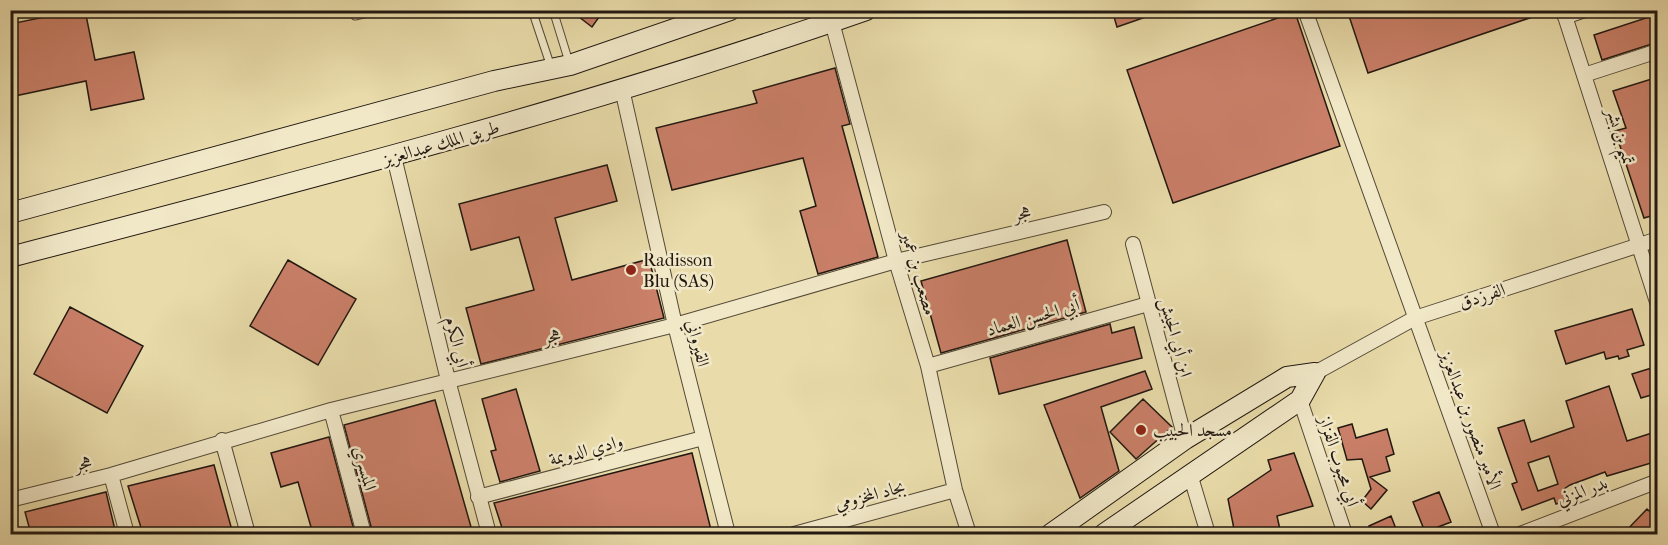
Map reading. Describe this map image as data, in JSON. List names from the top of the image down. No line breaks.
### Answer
{"streets":{"main road":["طريق الملك عبدالعزيز","الفرزدق"],"street":["تميم بن بشر","هجر","مصعب بن عمير","أبي الحسن العماد","ابن أبي الجيش","أبي الكرم","القيرواني","الأمير منصور بن عبدالعزيز","وادي الدويمة","أبي محبوب القزاز","الميسري","بدر المزني","بجاد المخزومي"]},"crossings":[["تميم بن بشر","الفرزدق"],["طريق الملك عبدالعزيز","مصعب بن عمير"],["طريق الملك عبدالعزيز","أبي الكرم"],["طريق الملك عبدالعزيز","القيرواني"],["هجر","مصعب بن عمير"],["هجر","أبي الكرم"],["هجر","القيرواني"],["هجر","الميسري"],["مصعب بن عمير","أبي الحسن العماد"],["مصعب بن عمير","بجاد المخزومي"],["الفرزدق","ابن أبي الجيش"],["الفرزدق","الأمير منصور بن عبدالعزيز"],["أبي الحسن العماد","ابن أبي الجيش"],["أبي الكرم","وادي الدويمة"],["القيرواني","وادي الدويمة"]],"places":["Radisson Blu (SAS)","مسجد الحبيب"]}
